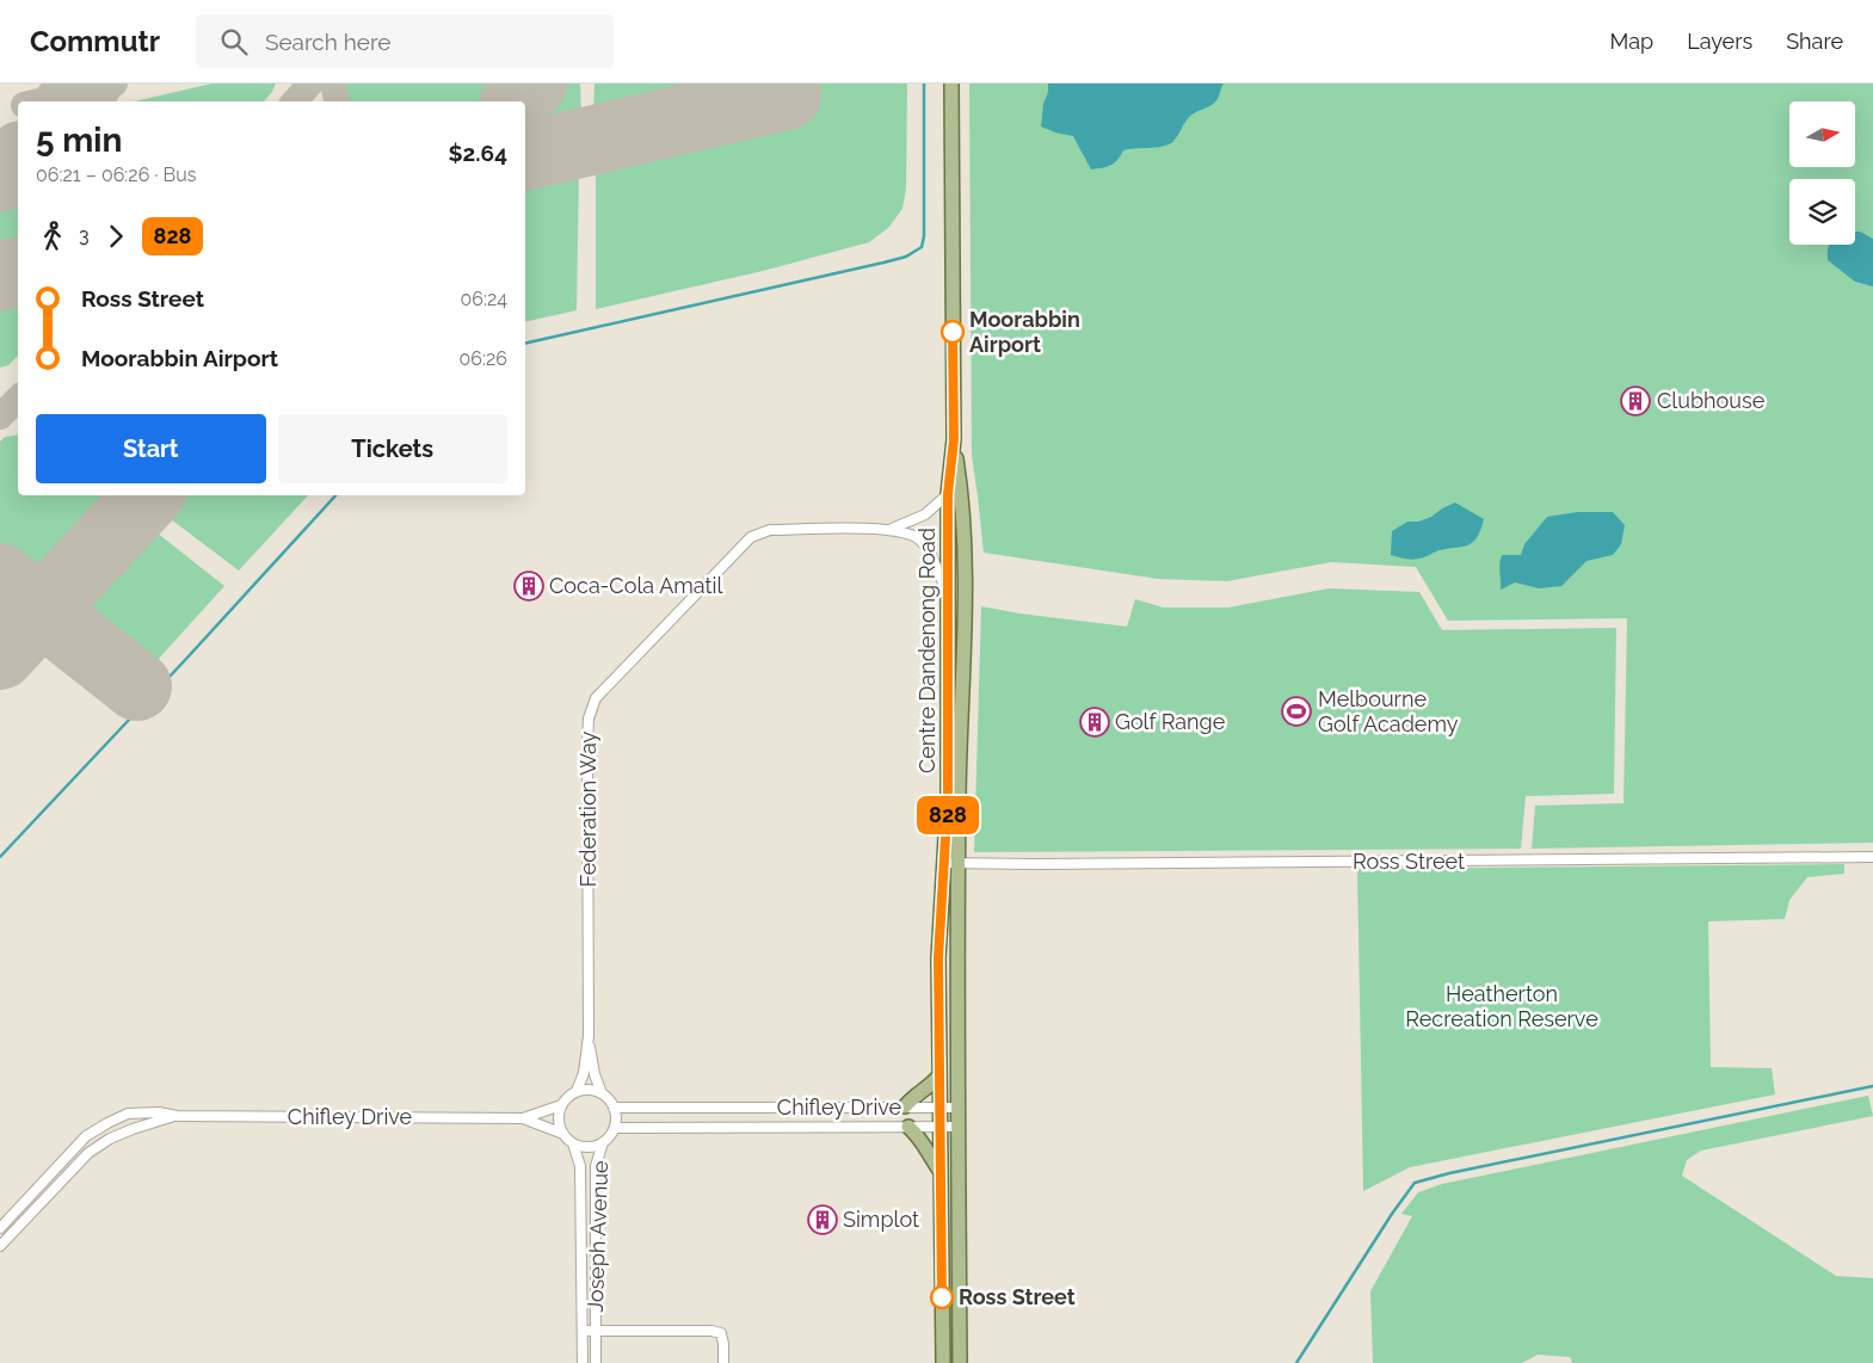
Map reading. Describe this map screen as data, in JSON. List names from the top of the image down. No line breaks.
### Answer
{"streets":{"main road":["Centre Dandenong Road"],"street":["Federation Way","Ross Street","Chifley Drive","Joseph Avenue"]},"crossings":[["Centre Dandenong Road","Federation Way"],["Centre Dandenong Road","Ross Street"],["Centre Dandenong Road","Chifley Drive"],["Federation Way","Chifley Drive"],["Federation Way","Joseph Avenue"],["Chifley Drive","Joseph Avenue"]],"parks":["Heatherton Recreation Reserve"],"places":{"other":["Moorabbin Airport","Ross Street"],"building":["Clubhouse","Coca-Cola Amatil","Golf Range","Simplot"],"sports":["Melbourne Golf Academy"]},"lines":["bus line 828"],"north":"right","page":{"header":"Commutr","search":"Search here","nav":["Map","Layers","Share"],"on_map":"828","heading":["5 min","06:21 – 06:26 · Bus","$2.64"],"legs":["3","828"],"list":[{"name":"Ross Street","value":"06:24"},{"name":"Moorabbin Airport","value":"06:26"}],"buttons":["Start","Tickets"]}}
